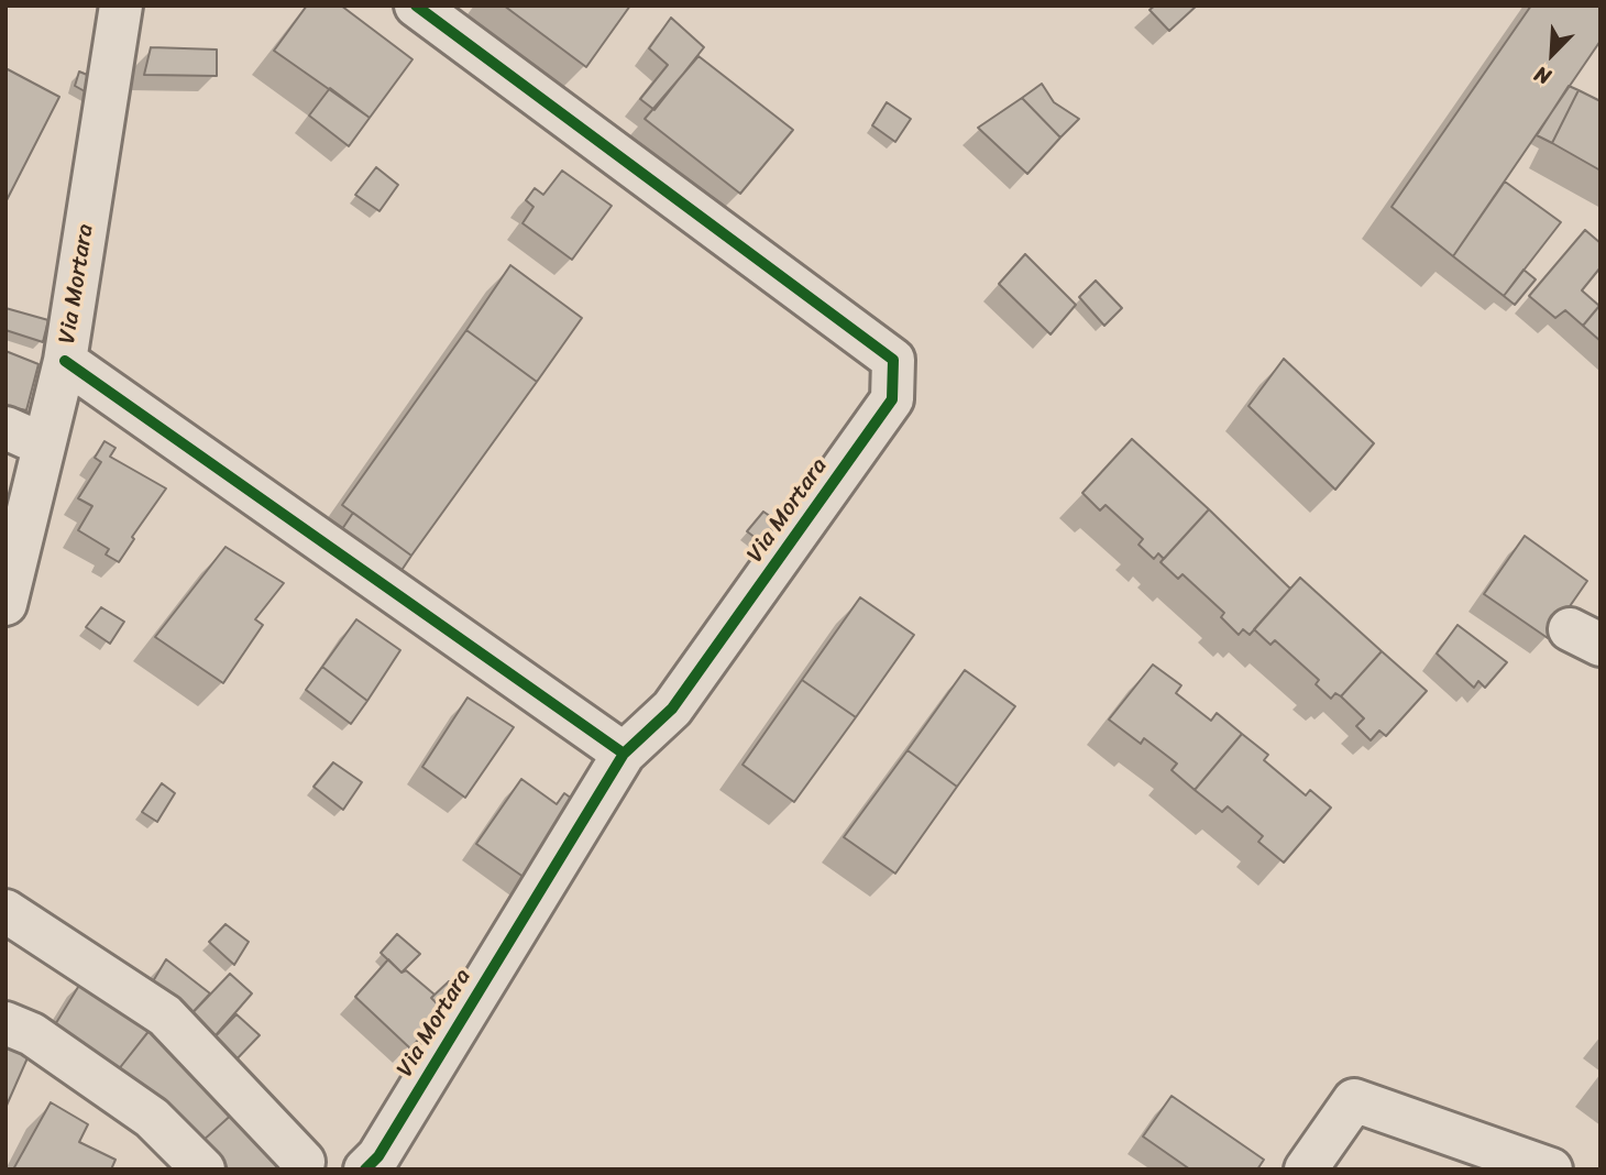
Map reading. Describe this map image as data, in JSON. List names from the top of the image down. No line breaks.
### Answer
{"streets":{"street":["Via Mortara"]},"north":"bottom left"}
